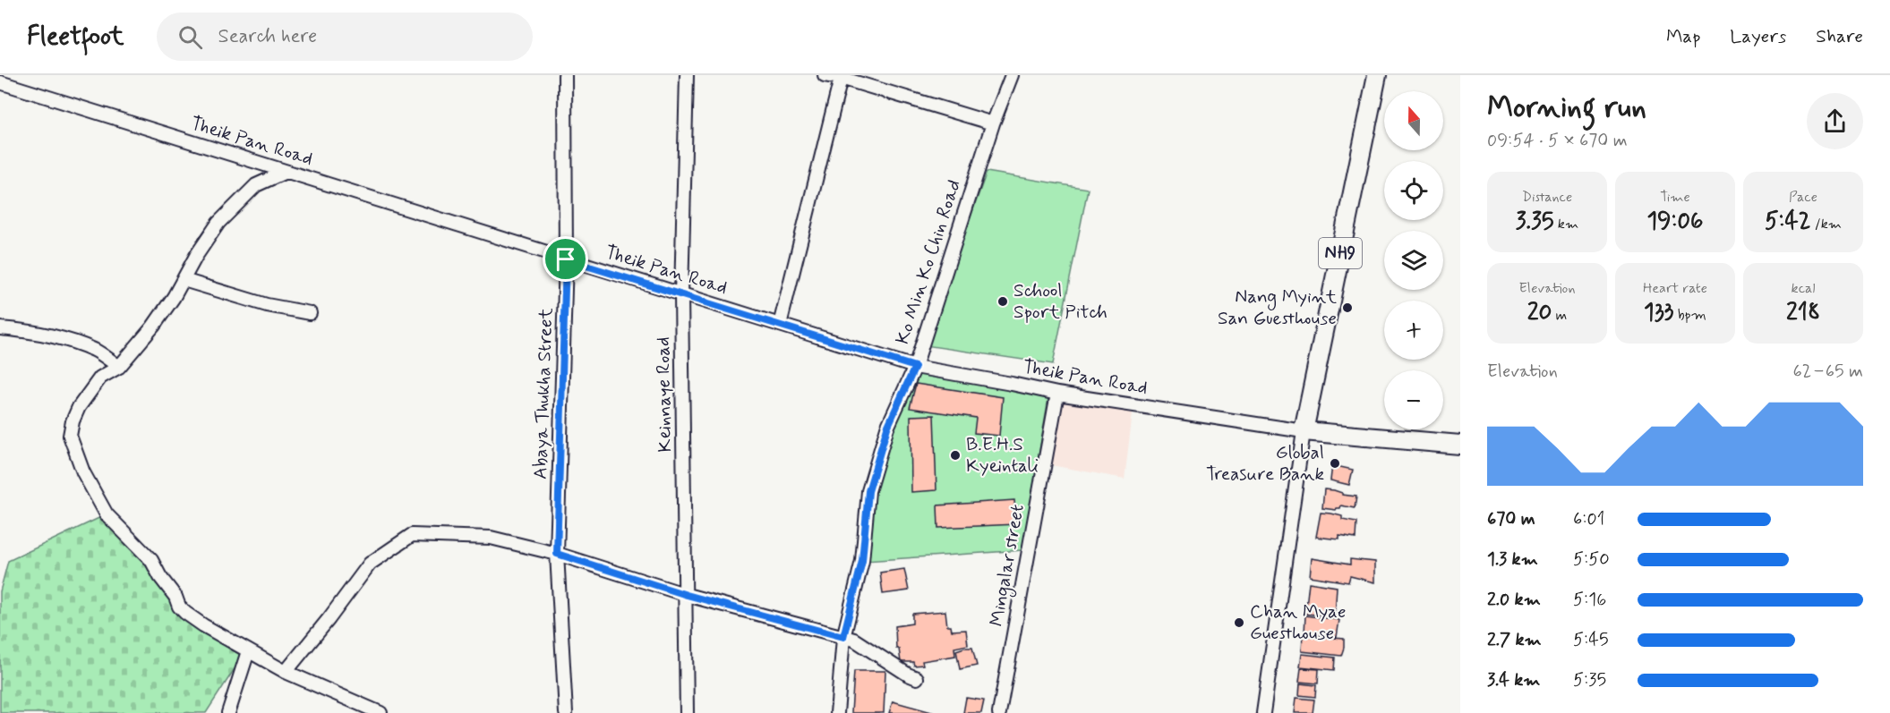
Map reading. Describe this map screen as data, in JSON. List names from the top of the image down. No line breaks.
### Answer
{"streets":{"highway":["NH9"],"street":["Theik Pan Road","Ko Min Ko Chin Road","Abaya Thukha Street","Keinnaye Road","Mingalar street"]},"crossings":[["Theik Pan Road","NH9"],["Theik Pan Road","Ko Min Ko Chin Road"],["Theik Pan Road","Abaya Thukha Street"],["Theik Pan Road","Keinnaye Road"],["Theik Pan Road","Mingalar street"]],"places":["School Sport Pitch","Nang Myint San Guesthouse","B.E.H.S Kyeintali","Global Treasure Bank","Chan Myae Guesthouse"],"north":"top","page":{"header":"Fleetfoot","search":"Search here","nav":["Map","Layers","Share"],"heading":["Morning run","09:54 · 5 × 670 m"],"map_buttons":["+","−"],"stats":[["Distance","3.35 km"],["Time","19:06"],["Pace","5:42 /km"],["Elevation","20 m"],["Heart rate","133 bpm"],["kcal","218"]],"chart":["Elevation","62–65 m"],"list":[{"name":"670 m","note":"6:01"},{"name":"1.3 km","note":"5:50"},{"name":"2.0 km","note":"5:16"},{"name":"2.7 km","note":"5:45"},{"name":"3.4 km","note":"5:35"}]}}
